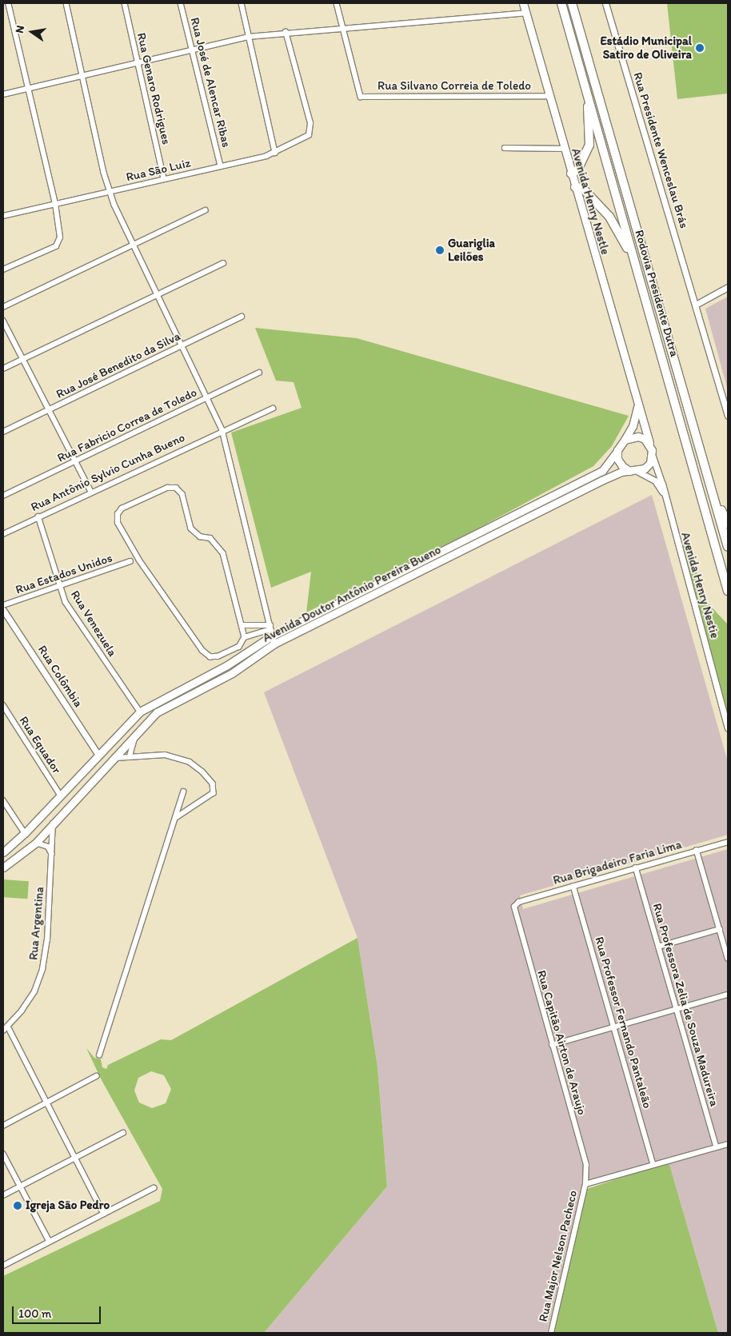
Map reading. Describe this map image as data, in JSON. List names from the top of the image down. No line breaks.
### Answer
{"streets":{"highway":["Rodovia Presidente Dutra"],"main road":["Avenida Henry Nestle","Avenida Doutor Antônio Pereira Bueno"],"street":["Rua José de Alencar Ribas","Rua Silvano Correia de Toledo","Rua Genaro Rodrigues","Rua Presidente Wenceslau Brás","Rua São Luiz","Rua José Benedito da Silva","Rua Fabricio Correa de Toledo","Rua Antônio Sylvio Cunha Bueno","Rua Estados Unidos","Avenida Henry Nestie","Rua Venezuela","Rua Colômbia","Rua Equador","Rua Brigadeiro Faria Lima","Rua Argentina","Rua Professora Zelia de Souza Madureira","Rua Professor Fernando Pantaleão","Rua Capitão Airton de Araujo","Rua Major Nelson Pacheco"]},"crossings":[["Rua José de Alencar Ribas","Rua São Luiz"],["Rua Silvano Correia de Toledo","Avenida Henry Nestle"],["Rua Genaro Rodrigues","Rua São Luiz"],["Avenida Henry Nestle","Avenida Henry Nestie"],["Avenida Henry Nestle","Avenida Doutor Antônio Pereira Bueno"],["Rua Antônio Sylvio Cunha Bueno","Rua Venezuela"],["Rua Estados Unidos","Rua Venezuela"],["Avenida Henry Nestie","Avenida Doutor Antônio Pereira Bueno"],["Avenida Doutor Antônio Pereira Bueno","Rua Venezuela"],["Avenida Doutor Antônio Pereira Bueno","Rua Colômbia"],["Avenida Doutor Antônio Pereira Bueno","Rua Equador"],["Avenida Doutor Antônio Pereira Bueno","Rua Argentina"],["Rua Brigadeiro Faria Lima","Rua Professora Zelia de Souza Madureira"],["Rua Brigadeiro Faria Lima","Rua Professor Fernando Pantaleão"],["Rua Brigadeiro Faria Lima","Rua Capitão Airton de Araujo"],["Rua Capitão Airton de Araujo","Rua Major Nelson Pacheco"]],"places":["Estádio Municipal Satiro de Oliveira","Guariglia Leilões","Igreja São Pedro"],"scale_bar":"100 m","north":"left"}
